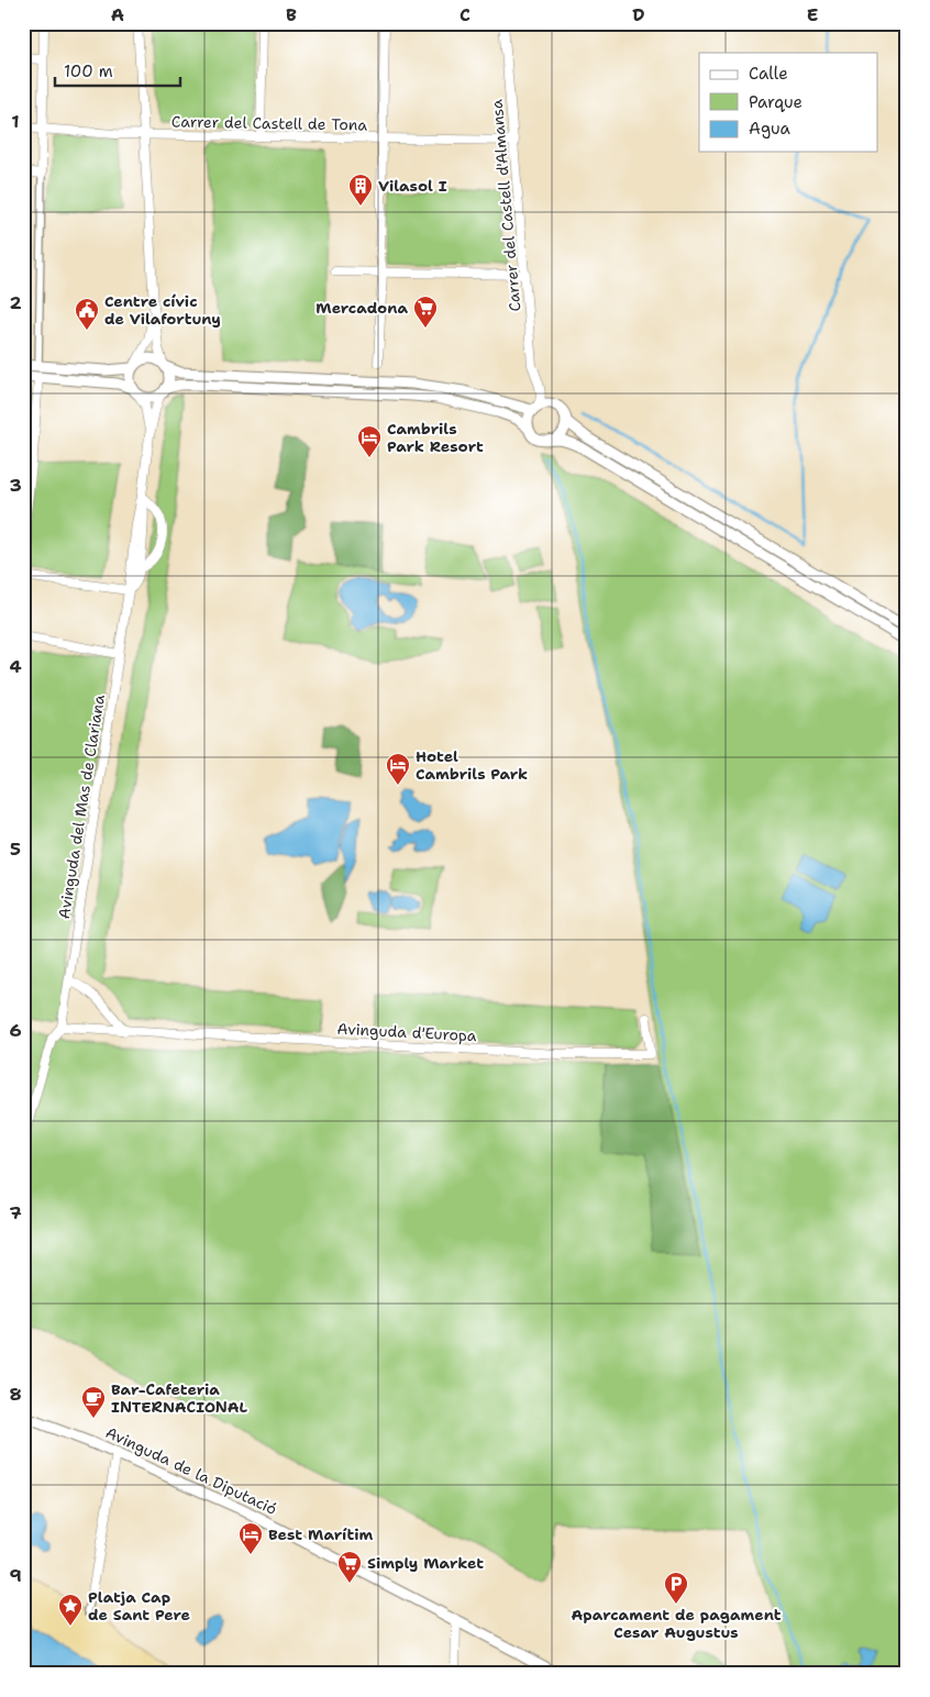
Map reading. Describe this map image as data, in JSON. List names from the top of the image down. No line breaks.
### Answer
{"streets":{"street":["Carrer del Castell de Tona","Carrer del Castell d'Almansa","Avinguda del Mas de Clariana","Avinguda d'Europa","Avinguda de la Diputació"]},"crossings":[["Carrer del Castell de Tona","Carrer del Castell d'Almansa"],["Avinguda del Mas de Clariana","Avinguda d'Europa"]],"places":{"building":["Vilasol I"],"supermarket":["Mercadona","Simply Market"],"public building":["Centre cívic de Vilafortuny"],"hotel":["Cambrils Park Resort","Hotel Cambrils Park","Best Marítim"],"cafe":["Bar-Cafeteria INTERNACIONAL"],"parking":["Aparcament de pagament Cesar Augustus"],"place":["Platja Cap de Sant Pere"]},"legend":["Calle","Parque","Agua"],"scale_bar":"100 m","grid":{"columns":["A","B","C","D","E"],"rows":["1","2","3","4","5","6","7","8","9"]}}
